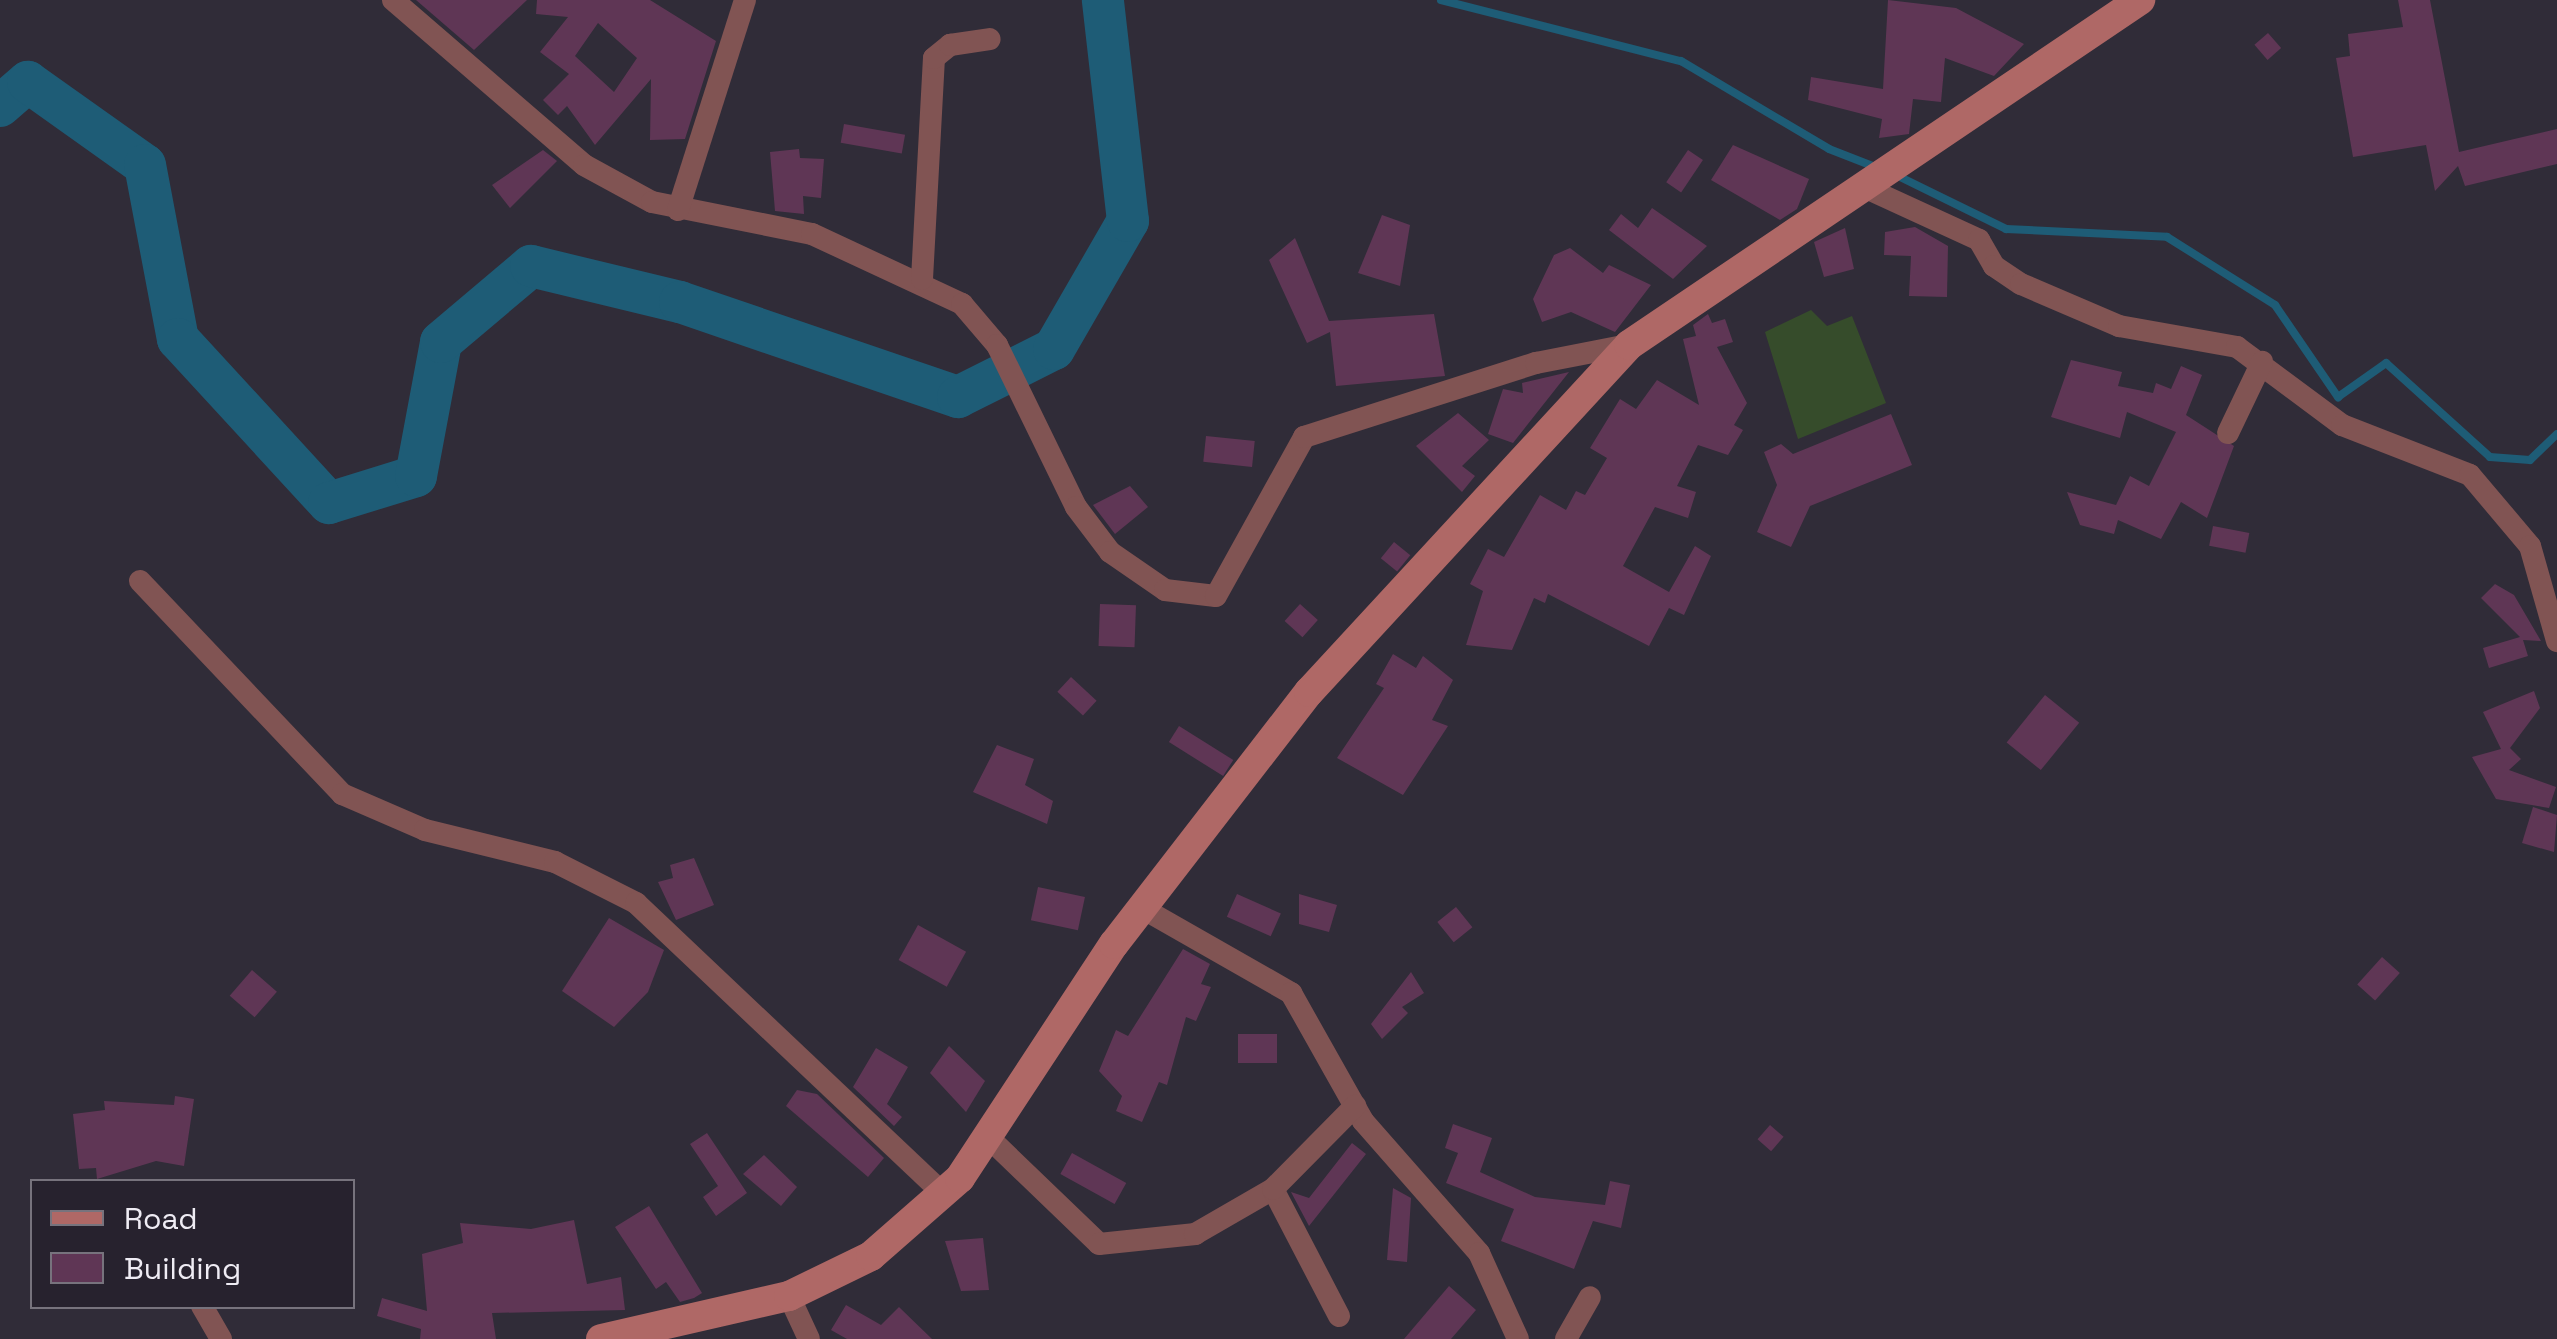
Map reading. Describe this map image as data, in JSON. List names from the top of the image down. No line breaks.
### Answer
{"legend":["Road","Building"]}
